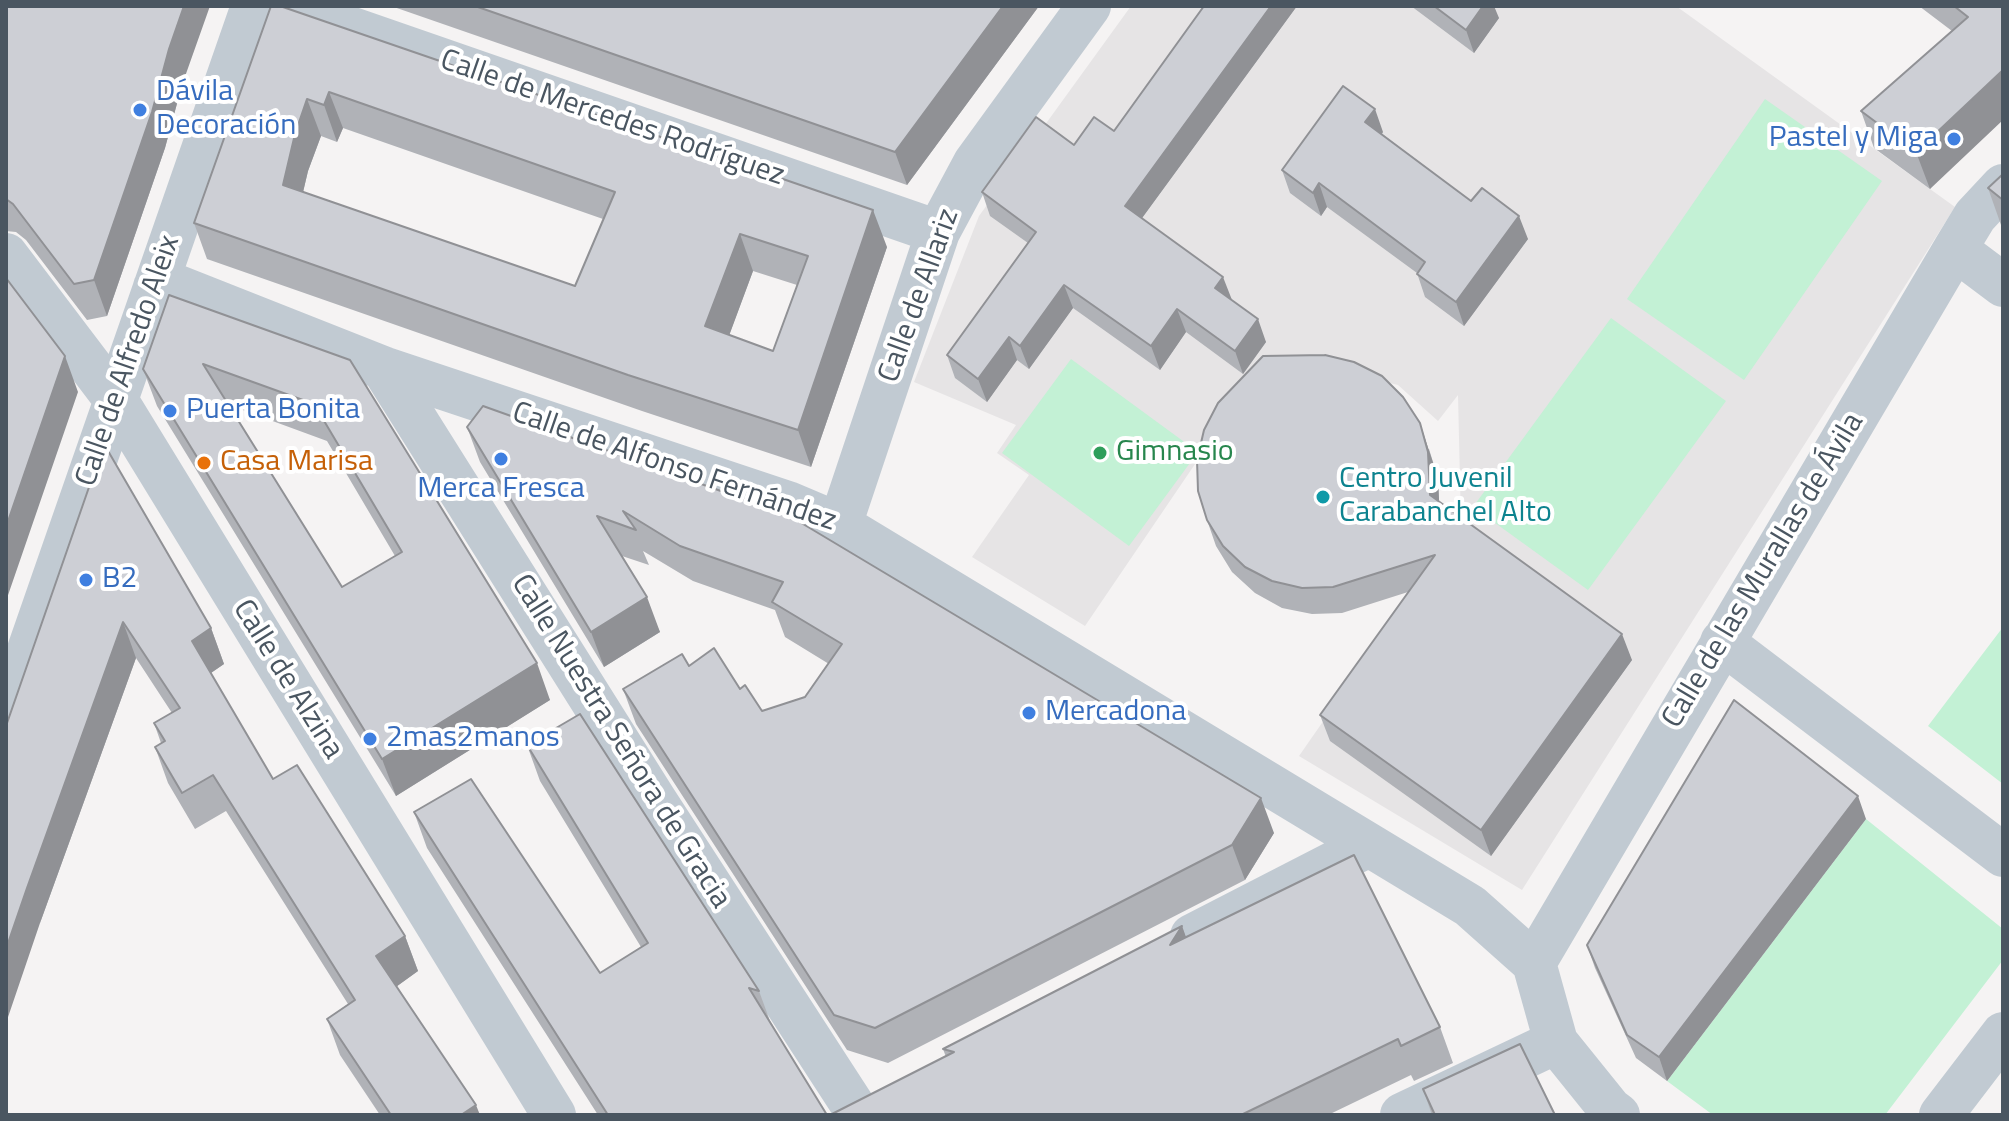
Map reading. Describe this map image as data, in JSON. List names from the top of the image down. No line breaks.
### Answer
{"streets":{"street":["Calle de Mercedes Rodríguez","Calle de Allariz","Calle de Alfredo Aleix","Calle de Alfonso Fernández","Calle de las Murallas de Ávila","Calle de Alzina","Calle Nuestra Señora de Gracia"]},"crossings":[["Calle de Mercedes Rodríguez","Calle de Allariz"],["Calle de Allariz","Calle de Alfonso Fernández"],["Calle de Alfredo Aleix","Calle de Alfonso Fernández"],["Calle de Alfredo Aleix","Calle de Alzina"],["Calle de Alfonso Fernández","Calle de las Murallas de Ávila"],["Calle de Alfonso Fernández","Calle Nuestra Señora de Gracia"]],"places":["Dávila Decoración","Pastel y Miga","Puerta Bonita","Gimnasio","Merca Fresca","Casa Marisa","Centro Juvenil Carabanchel Alto","B2","Mercadona","2mas2manos"]}
